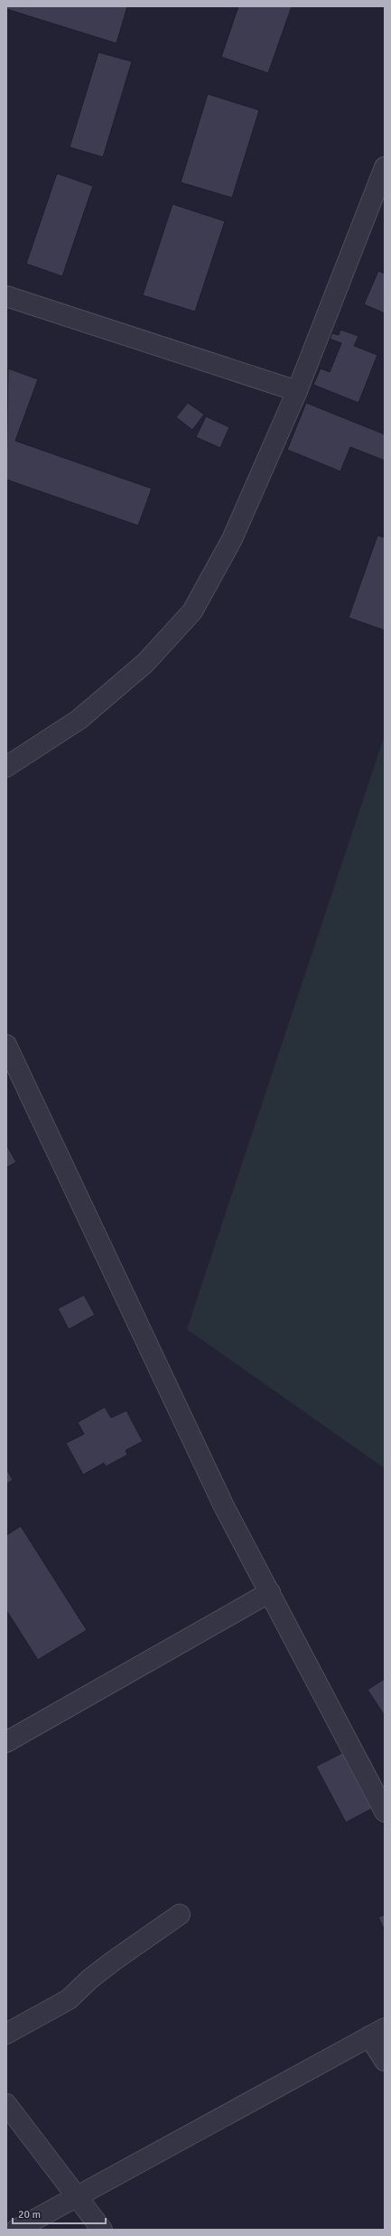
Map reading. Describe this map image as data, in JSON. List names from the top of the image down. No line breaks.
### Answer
{"scale_bar":"20 m"}
